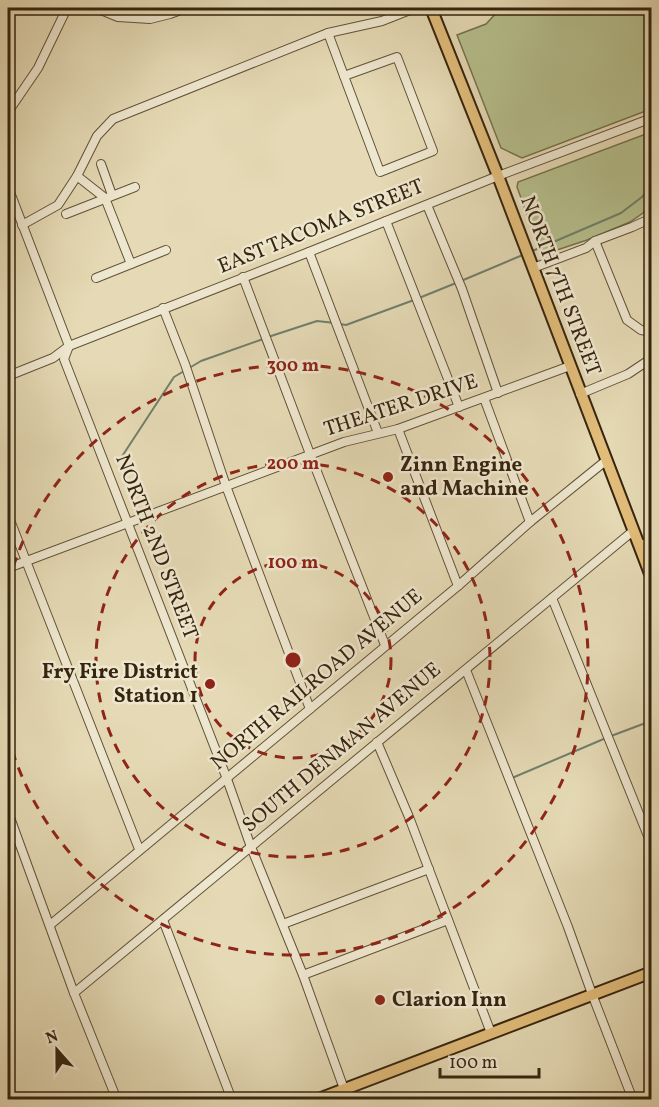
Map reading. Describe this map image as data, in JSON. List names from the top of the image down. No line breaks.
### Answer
{"streets":{"main road":["NORTH 7TH STREET"],"street":["EAST TACOMA STREET","THEATER DRIVE","NORTH 2ND STREET","NORTH RAILROAD AVENUE","SOUTH DENMAN AVENUE"]},"crossings":[["EAST TACOMA STREET","NORTH 7TH STREET"],["EAST TACOMA STREET","NORTH 2ND STREET"],["NORTH 7TH STREET","THEATER DRIVE"],["NORTH 7TH STREET","NORTH RAILROAD AVENUE"],["NORTH 7TH STREET","SOUTH DENMAN AVENUE"],["THEATER DRIVE","NORTH 2ND STREET"],["NORTH 2ND STREET","NORTH RAILROAD AVENUE"],["NORTH 2ND STREET","SOUTH DENMAN AVENUE"]],"places":["Zinn Engine and Machine","Fry Fire District Station 1","Clarion Inn"],"scale_bar":"100 m","north":"top","rings":["300 m","200 m","100 m"]}
